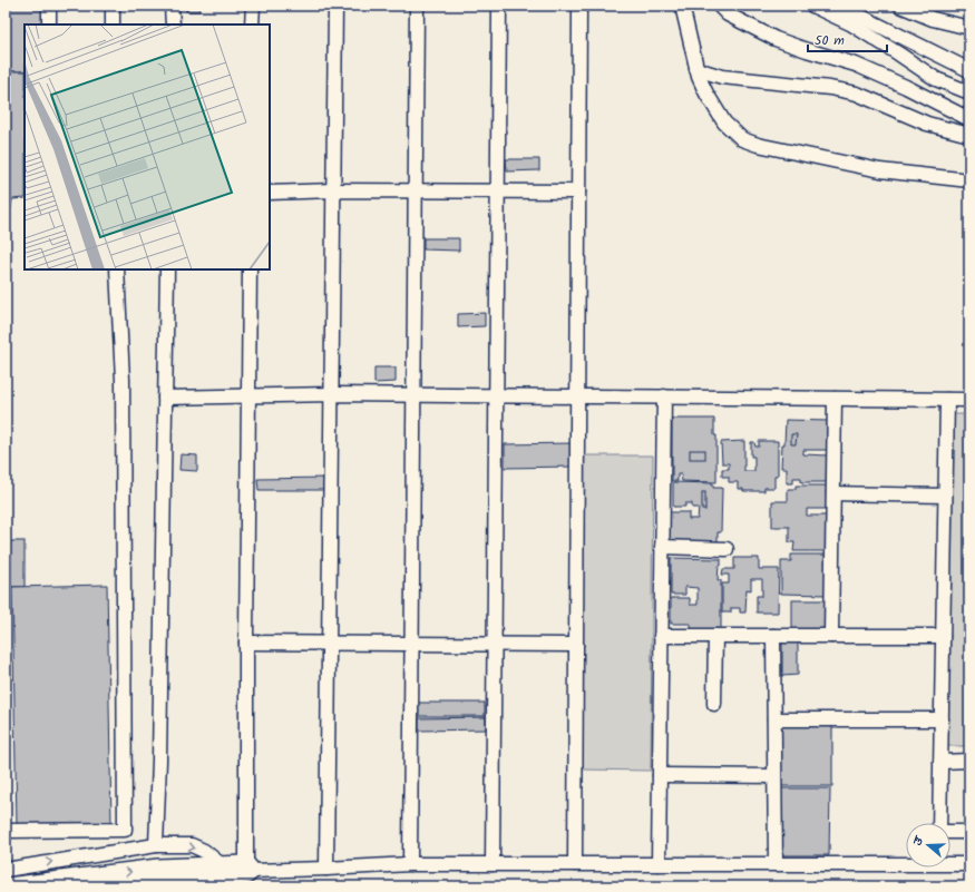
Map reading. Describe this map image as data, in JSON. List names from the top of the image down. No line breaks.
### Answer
{"scale_bar":"50 m","north":"left"}
